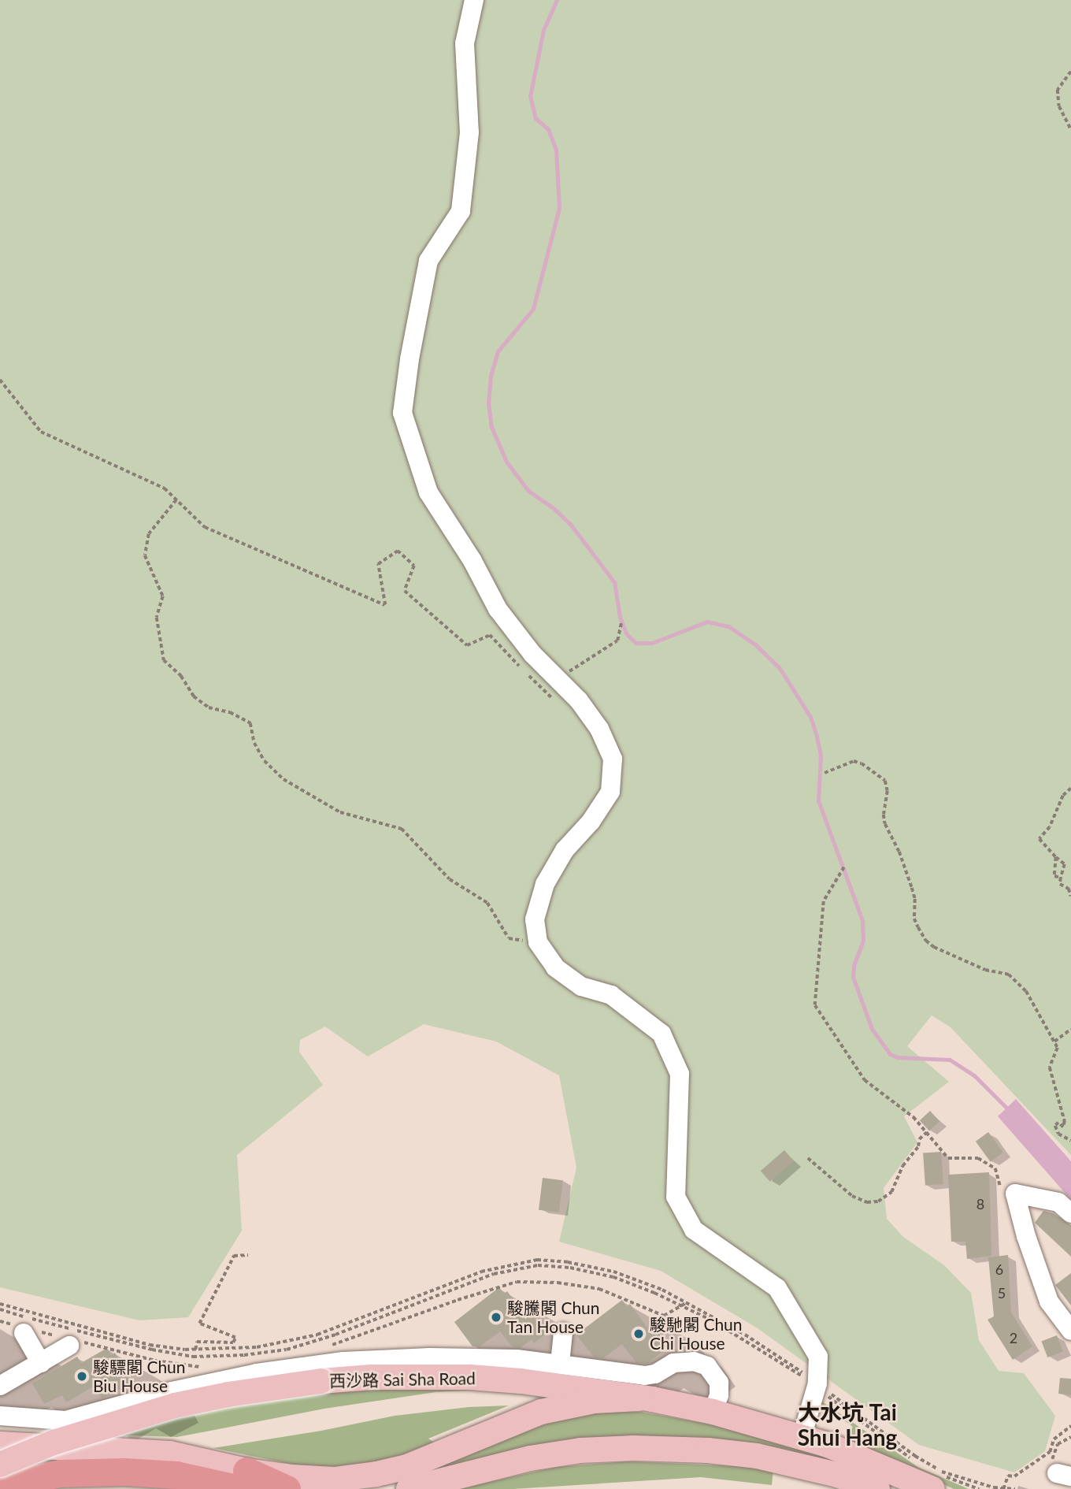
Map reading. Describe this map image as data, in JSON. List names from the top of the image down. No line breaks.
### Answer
{"streets":{"main road":["西沙路 Sai Sha Road"]},"districts":["大水坑 Tai Shui Hang"],"places":["駿騰閣 Chun Tan House","駿馳閣 Chun Chi House","駿驃閣 Chun Biu House"],"house_numbers":["8","6","5","2"]}
